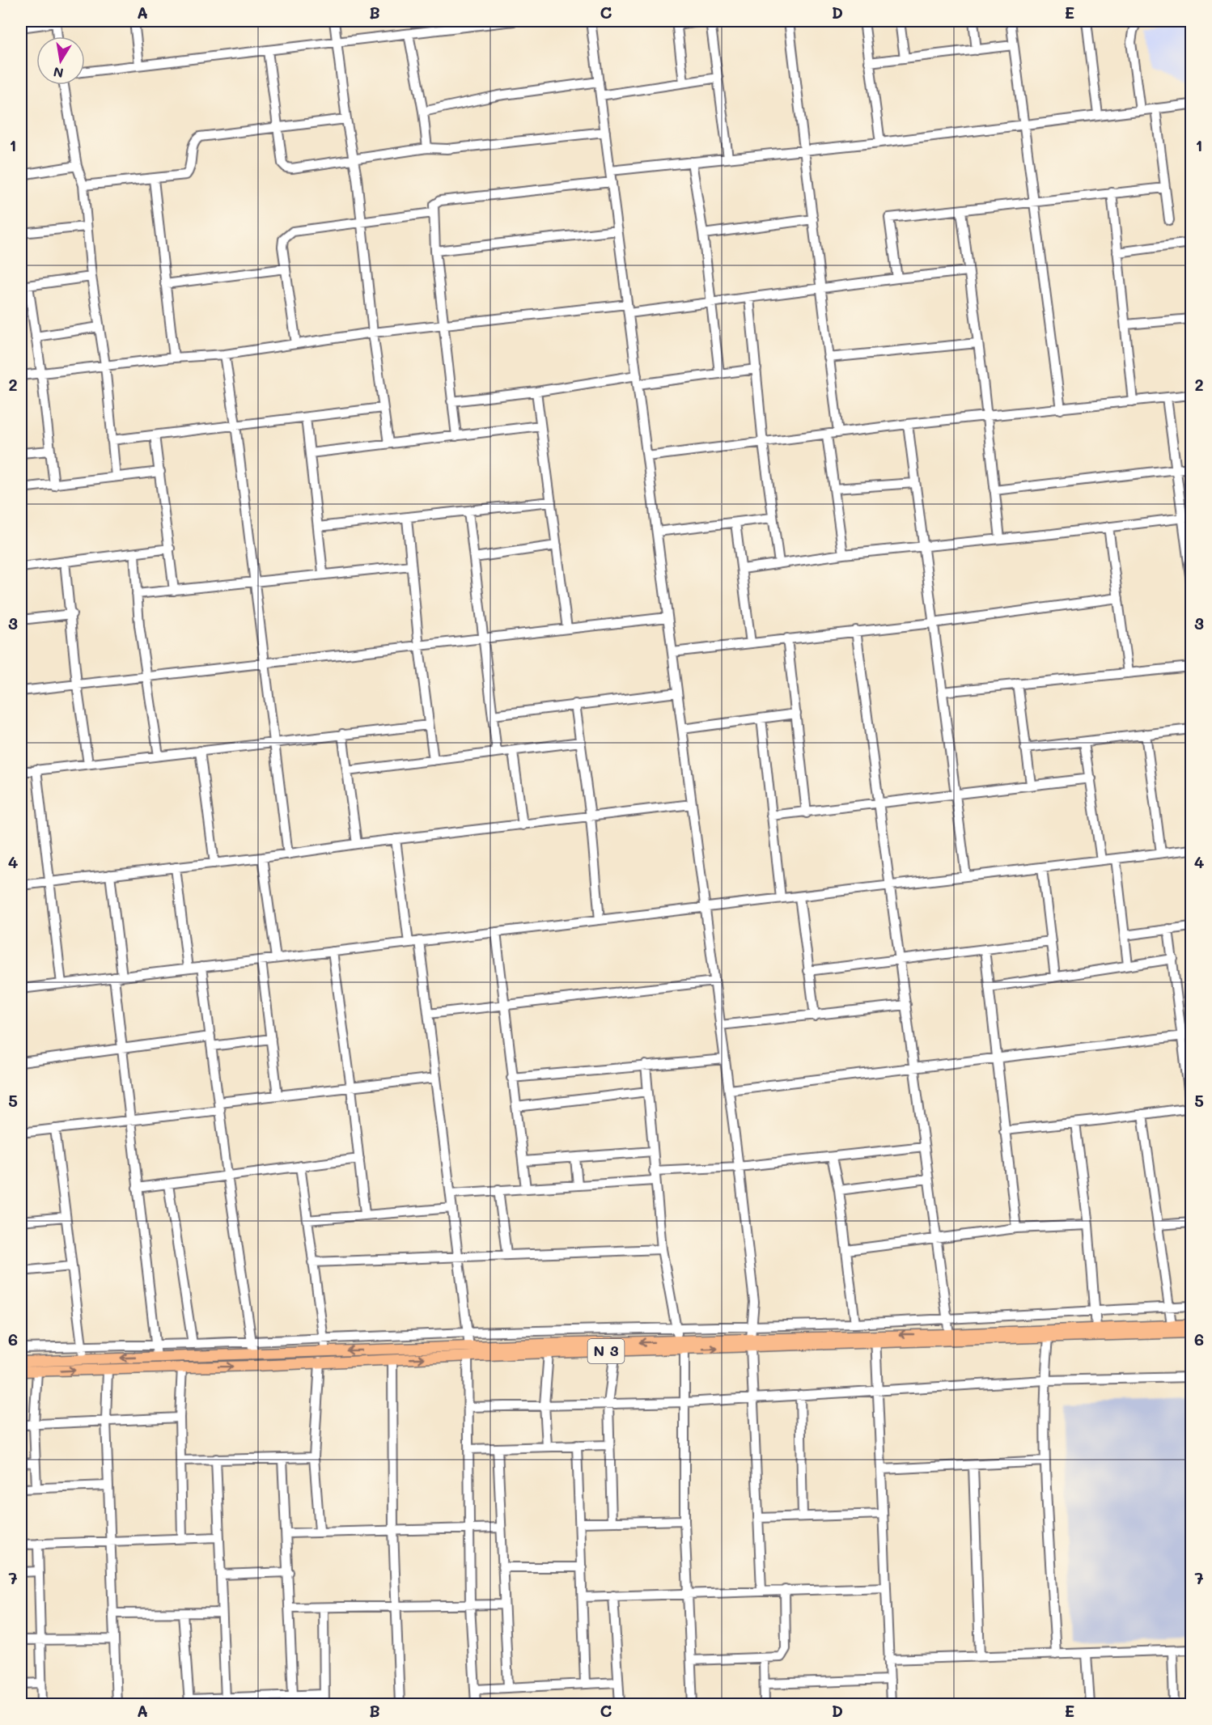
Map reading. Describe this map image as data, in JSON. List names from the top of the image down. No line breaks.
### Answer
{"streets":{"main road":["N 3"]},"north":"bottom","grid":{"columns":["A","B","C","D","E"],"rows":["1","2","3","4","5","6","7"]}}
